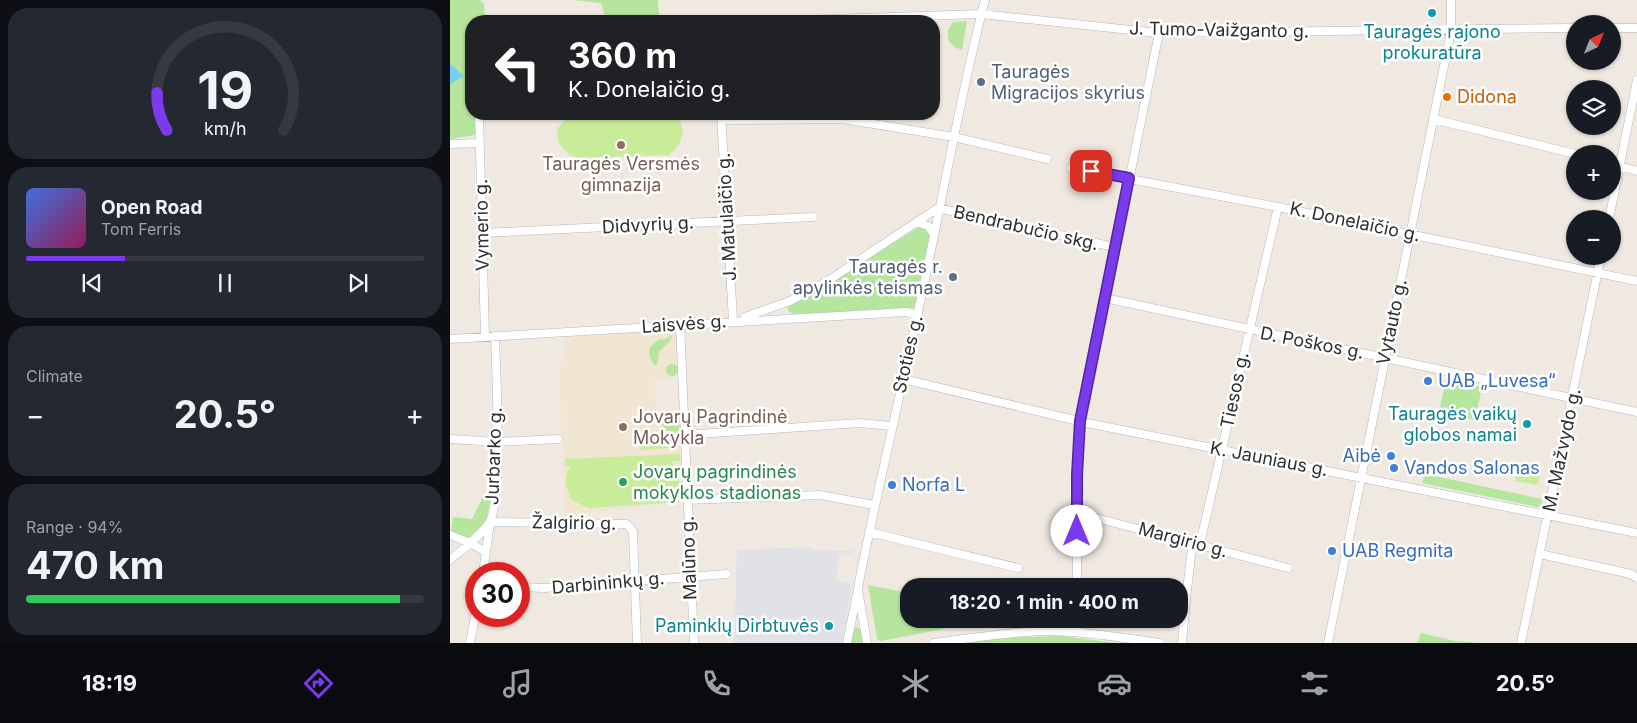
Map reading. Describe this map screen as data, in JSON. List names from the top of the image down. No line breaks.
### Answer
{"streets":{"street":["J. Tumo-Vaižganto g.","J. Matulaičio g.","K. Donelaičio g.","Vymerio g.","Didvyrių g.","Bendrabučio skg.","Vytauto g.","Laisvės g.","D. Poškos g.","Stoties g.","Tiesos g.","M. Mažvydo g.","Jurbarko g.","K. Jauniaus g.","Žalgirio g.","Margirio g.","Malūno g.","Darbininkų g."]},"crossings":[["J. Tumo-Vaižganto g.","Vytauto g."],["J. Tumo-Vaižganto g.","Stoties g."],["J. Matulaičio g.","Didvyrių g."],["J. Matulaičio g.","Laisvės g."],["K. Donelaičio g.","Vytauto g."],["K. Donelaičio g.","Tiesos g."],["K. Donelaičio g.","M. Mažvydo g."],["Vymerio g.","Didvyrių g."],["Vymerio g.","Laisvės g."],["Bendrabučio skg.","Stoties g."],["Vytauto g.","D. Poškos g."],["Vytauto g.","K. Jauniaus g."],["Laisvės g.","Stoties g."],["Laisvės g.","Jurbarko g."],["Laisvės g.","Malūno g."],["D. Poškos g.","Tiesos g."],["D. Poškos g.","M. Mažvydo g."],["Stoties g.","K. Jauniaus g."],["Tiesos g.","K. Jauniaus g."],["Tiesos g.","Margirio g."],["M. Mažvydo g.","K. Jauniaus g."],["Jurbarko g.","Žalgirio g."],["Žalgirio g.","Darbininkų g."],["Malūno g.","Darbininkų g."]],"places":["Tauragės rajono prokuratūra","Tauragės Migracijos skyrius","Didona","Tauragės Versmės gimnazija","Tauragės r. apylinkės teismas","UAB „Luvesa“","Tauragės vaikų globos namai","Jovarų Pagrindinė Mokykla","Aibė","Vandos Salonas","Jovarų pagrindinės mokyklos stadionas","Norfa L","UAB Regmita","Paminklų Dirbtuvės"],"north":"top right","page":{"map_buttons":["+","−"],"turn":["360 m","K. Donelaičio g."],"song":["Open Road","Tom Ferris"],"tile":["Climate",["Range · 94%","470 km"]],"heat":["−","20.5°","+"],"limit":"30","trip":"18:20 · 1 min · 400 m","tabs":["18:19","20.5°"],"gauge":["19","km/h"]}}
